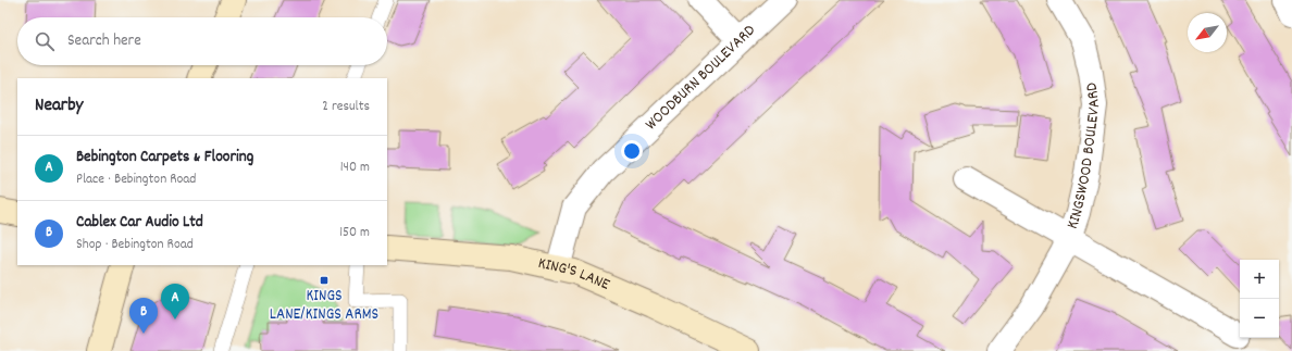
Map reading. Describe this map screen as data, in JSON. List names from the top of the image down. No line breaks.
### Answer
{"streets":{"street":["WOODBURN BOULEVARD","KINGSWOOD BOULEVARD","KING'S LANE"]},"crossings":[["WOODBURN BOULEVARD","KING'S LANE"]],"places":{"transit":["KINGS LANE/KINGS ARMS"]},"north":"bottom left","page":{"search":"Search here","heading":["Nearby","2 results"],"list":[{"mark":"A","name":"Bebington Carpets & Flooring","note":"Place · Bebington Road","value":"140 m"},{"mark":"B","name":"Cablex Car Audio Ltd","note":"Shop · Bebington Road","value":"150 m"}],"map_buttons":["+","−"],"pins":["A","B"]}}
